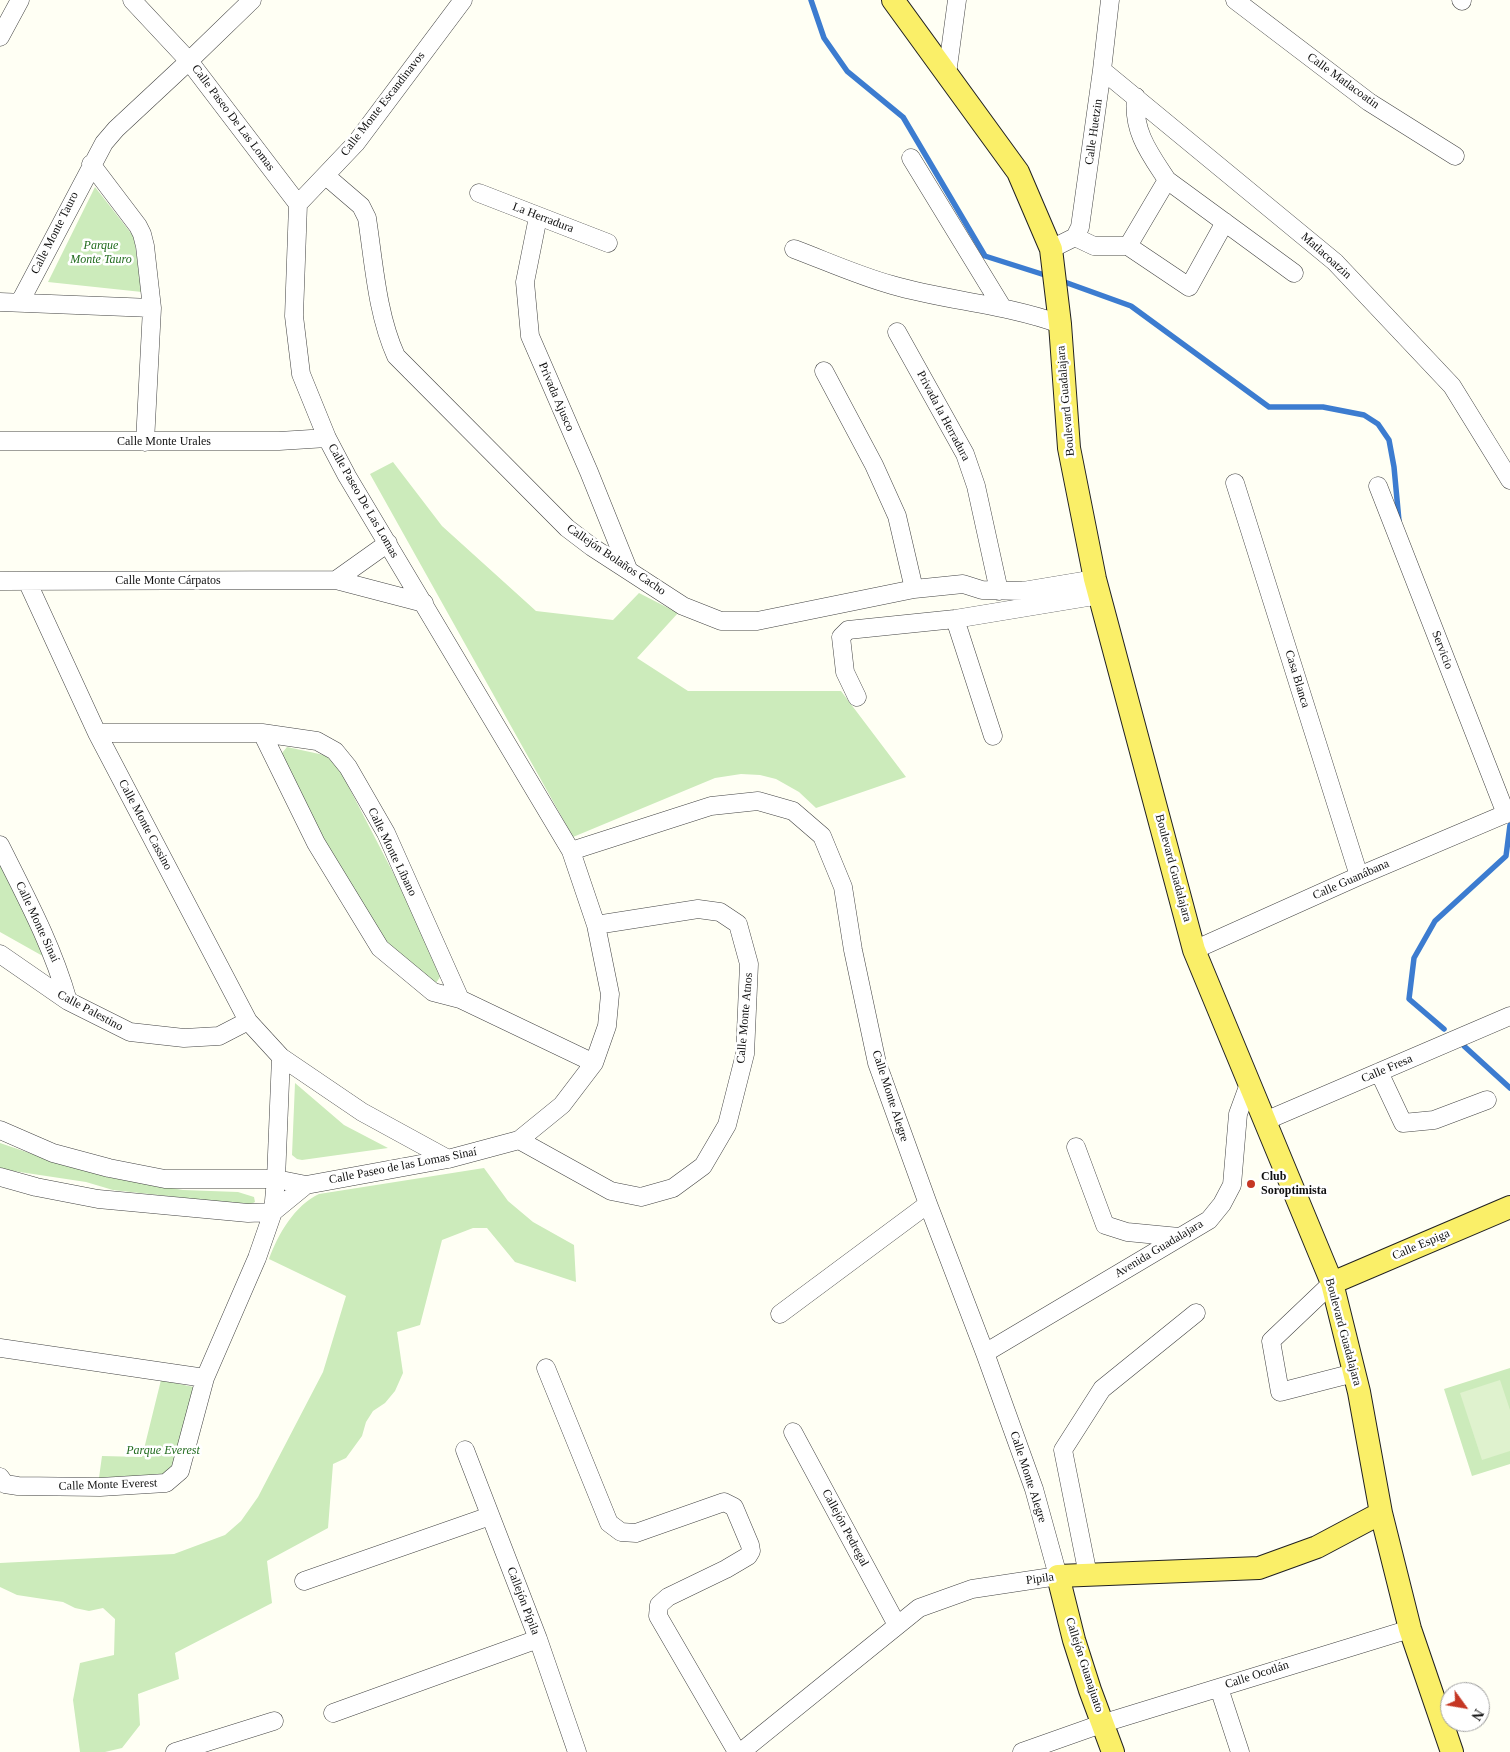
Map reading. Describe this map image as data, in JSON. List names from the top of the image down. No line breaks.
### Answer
{"streets":{"main road":["Boulevard Guadalajara","Calle Espiga","Pipila","Callejón Guanajuato"],"street":["Calle Matlacoatin","Calle Monte Escandinavos","Calle Paseo De Las Lomas","Calle Huetzin","La Herradura","Calle Monte Tauro","Matlacoatzin","Privada Ajusco","Privada la Herradura","Calle Monte Urales","Callejón Bolaños Cacho","Calle Monte Cárpatos","Servicio","Casa Blanca","Calle Monte Cassino","Calle Monte Líbano","Calle Guanábana","Calle Monte Sinaí","Calle Palestino","Calle Monte Atnos","Calle Fresa","Calle Monte Alegre","Calle Paseo de las Lomas Sinaí","Avenida Guadalajara","Calle Monte Everest","Callejón Pedregal","Callejón Pípila","Calle Ocotlán"]},"crossings":[["Calle Monte Escandinavos","Calle Paseo De Las Lomas"],["Calle Monte Escandinavos","Callejón Bolaños Cacho"],["Calle Paseo De Las Lomas","Calle Monte Tauro"],["Calle Paseo De Las Lomas","Calle Monte Urales"],["Calle Paseo De Las Lomas","Calle Monte Cárpatos"],["Calle Paseo De Las Lomas","Calle Monte Atnos"],["Calle Paseo De Las Lomas","Calle Monte Alegre"],["Calle Paseo De Las Lomas","Calle Paseo de las Lomas Sinaí"],["Calle Huetzin","Matlacoatzin"],["La Herradura","Privada Ajusco"],["Privada Ajusco","Callejón Bolaños Cacho"],["Boulevard Guadalajara","Callejón Bolaños Cacho"],["Boulevard Guadalajara","Calle Guanábana"],["Boulevard Guadalajara","Calle Fresa"],["Boulevard Guadalajara","Calle Espiga"],["Boulevard Guadalajara","Avenida Guadalajara"],["Boulevard Guadalajara","Pipila"],["Boulevard Guadalajara","Calle Ocotlán"],["Privada la Herradura","Callejón Bolaños Cacho"],["Calle Monte Cárpatos","Calle Monte Cassino"],["Servicio","Calle Guanábana"],["Casa Blanca","Calle Guanábana"],["Calle Monte Cassino","Calle Monte Líbano"],["Calle Monte Cassino","Calle Palestino"],["Calle Monte Cassino","Calle Paseo de las Lomas Sinaí"],["Calle Monte Sinaí","Calle Palestino"],["Calle Monte Atnos","Calle Paseo de las Lomas Sinaí"],["Calle Monte Alegre","Avenida Guadalajara"],["Calle Monte Alegre","Pipila"],["Calle Monte Alegre","Callejón Guanajuato"],["Calle Paseo de las Lomas Sinaí","Calle Monte Everest"],["Callejón Pedregal","Pipila"],["Pipila","Callejón Guanajuato"],["Callejón Guanajuato","Calle Ocotlán"]],"parks":["Parque Monte Tauro","Parque Everest"],"places":["Club Soroptimista"],"north":"bottom right"}
